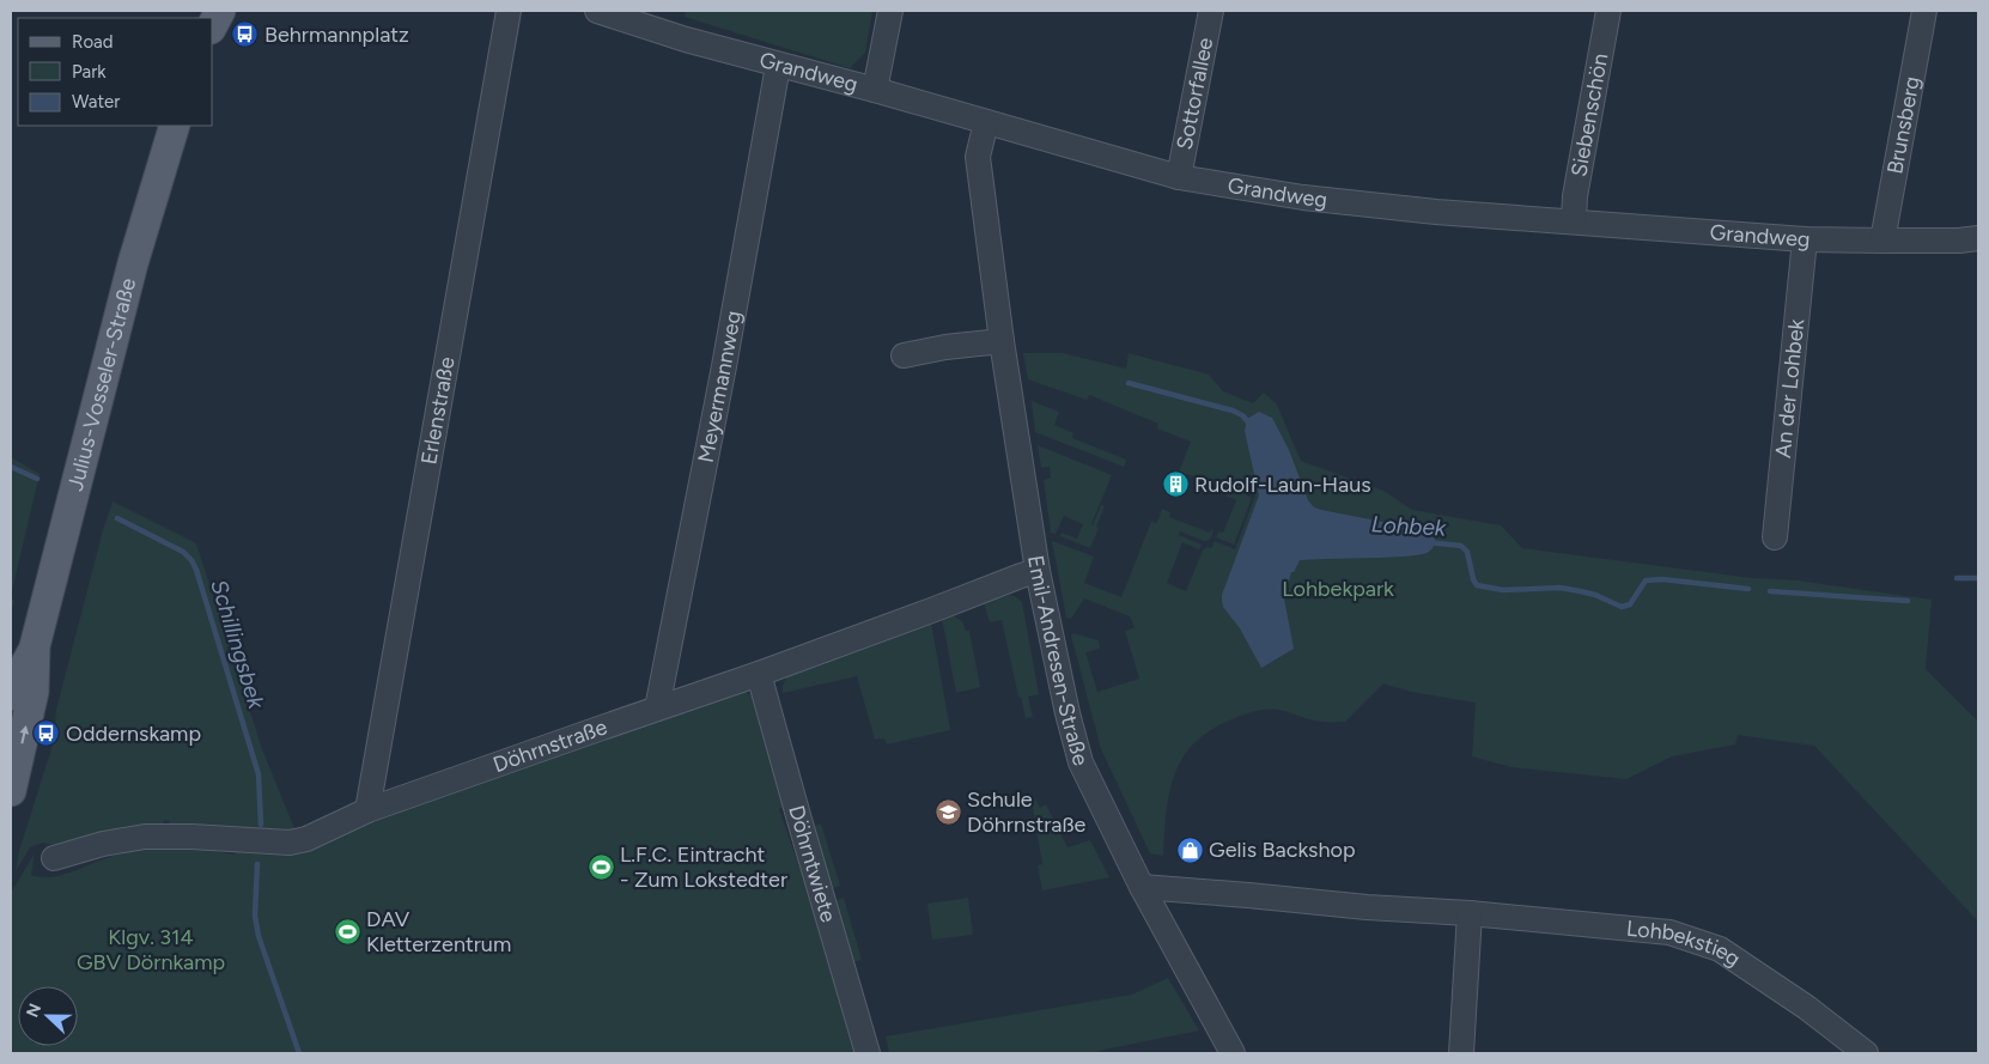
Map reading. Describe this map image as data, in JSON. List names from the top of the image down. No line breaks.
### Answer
{"streets":{"main road":["Julius-Vosseler-Straße"],"street":["Grandweg","Sottorfallee","Siebenschön","Brunsberg","Meyermannweg","An der Lohbek","Erlenstraße","Emil-Andresen-Straße","Döhrnstraße","Döhrntwiete","Lohbekstieg"]},"crossings":[["Grandweg","Sottorfallee"],["Grandweg","Siebenschön"],["Grandweg","Brunsberg"],["Grandweg","Meyermannweg"],["Grandweg","An der Lohbek"],["Grandweg","Emil-Andresen-Straße"],["Meyermannweg","Döhrnstraße"],["Erlenstraße","Döhrnstraße"],["Emil-Andresen-Straße","Döhrnstraße"],["Emil-Andresen-Straße","Lohbekstieg"],["Döhrnstraße","Döhrntwiete"]],"water":["Lohbek","Schillingsbek"],"parks":["Lohbekpark","Klgv. 314 GBV Dörnkamp"],"places":{"bus stop":["Behrmannplatz","Oddernskamp"],"building":["Rudolf-Laun-Haus"],"school or university":["Schule Döhrnstraße"],"shop":["Gelis Backshop"],"sports":["L.F.C. Eintracht - Zum Lokstedter","DAV Kletterzentrum"]},"legend":["Road","Park","Water"],"north":"left"}
